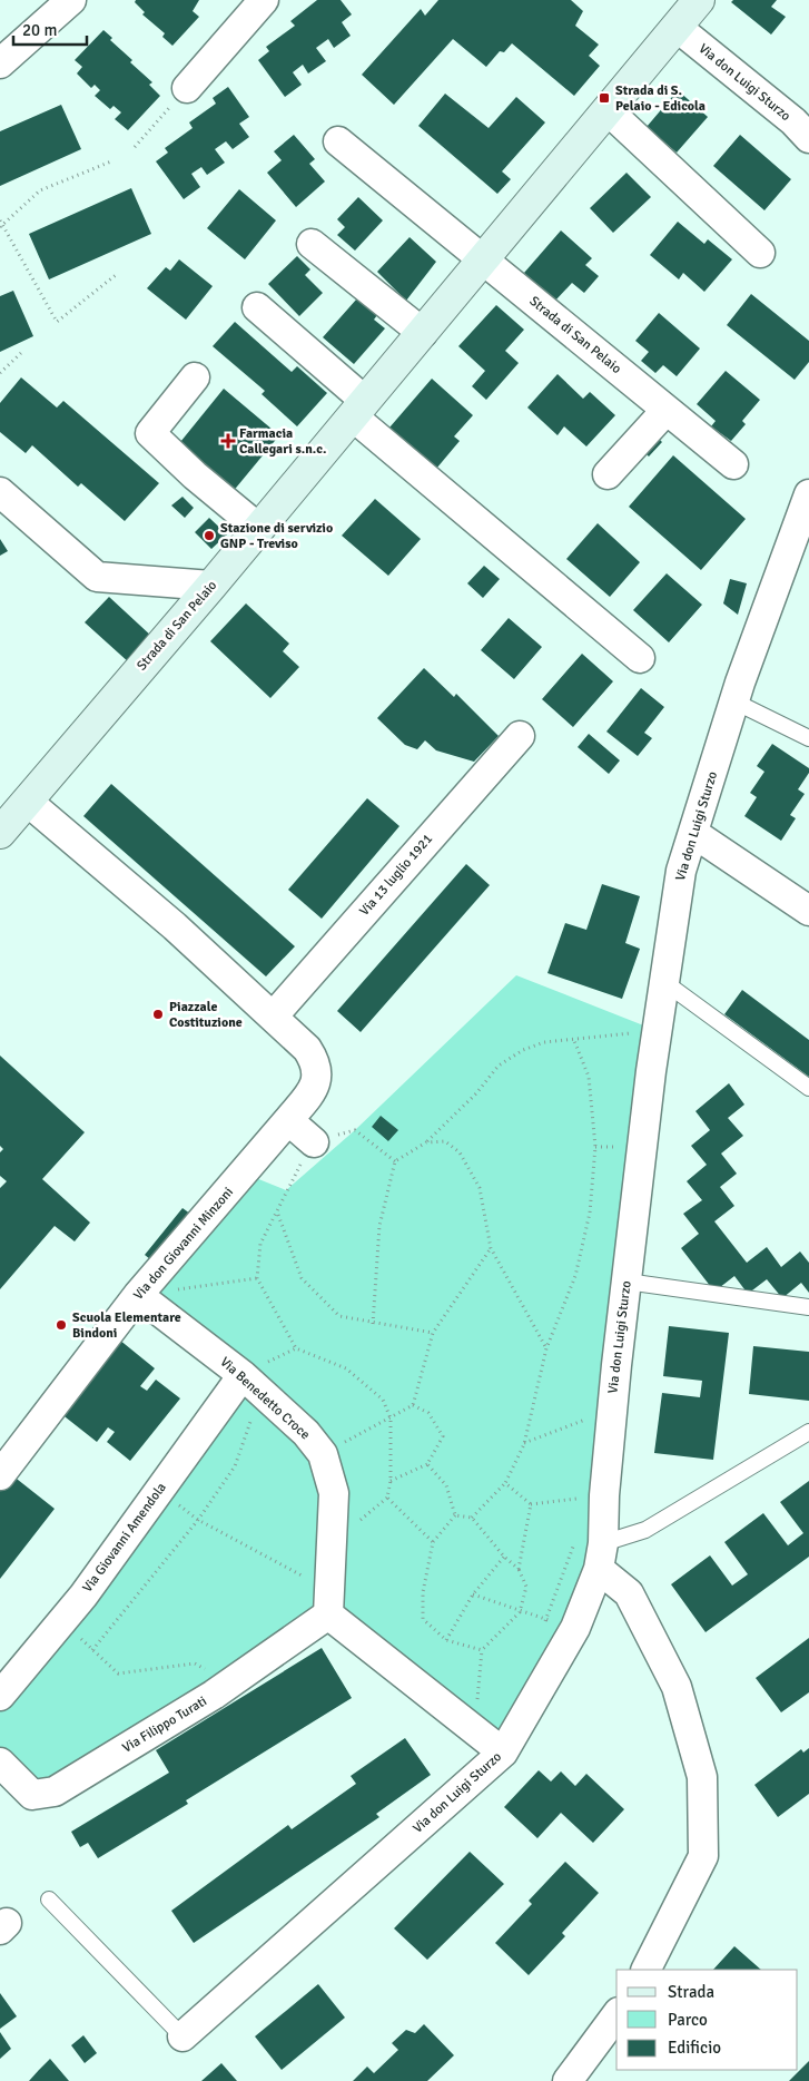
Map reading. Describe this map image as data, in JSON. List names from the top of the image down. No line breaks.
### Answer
{"streets":{"main road":["Strada di San Pelaio"],"street":["Via don Luigi Sturzo","Via 13 luglio 1921","Via don Giovanni Minzoni","Via Benedetto Croce","Via Giovanni Amendola","Via Filippo Turati"]},"crossings":[["Via don Luigi Sturzo","Strada di San Pelaio"],["Via don Giovanni Minzoni","Via Benedetto Croce"],["Via Benedetto Croce","Via Giovanni Amendola"],["Via Benedetto Croce","Via Filippo Turati"]],"places":{"transit":["Strada di S. Pelaio - Edicola"],"health":["Farmacia Callegari s.n.c."],"other":["Stazione di servizio GNP - Treviso","Piazzale Costituzione","Scuola Elementare Bindoni"]},"legend":["Strada","Parco","Edificio"],"scale_bar":"20 m"}
